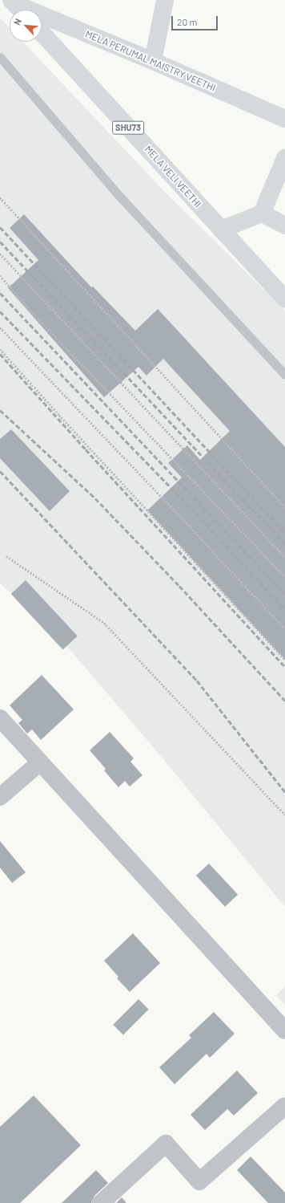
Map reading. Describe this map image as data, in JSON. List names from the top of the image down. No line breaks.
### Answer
{"streets":{"main road":["MELA PERUMAL MAISTRY VEETHI","SHU73","MELA VELI VEETHI"]},"scale_bar":"20 m","north":"top left"}
